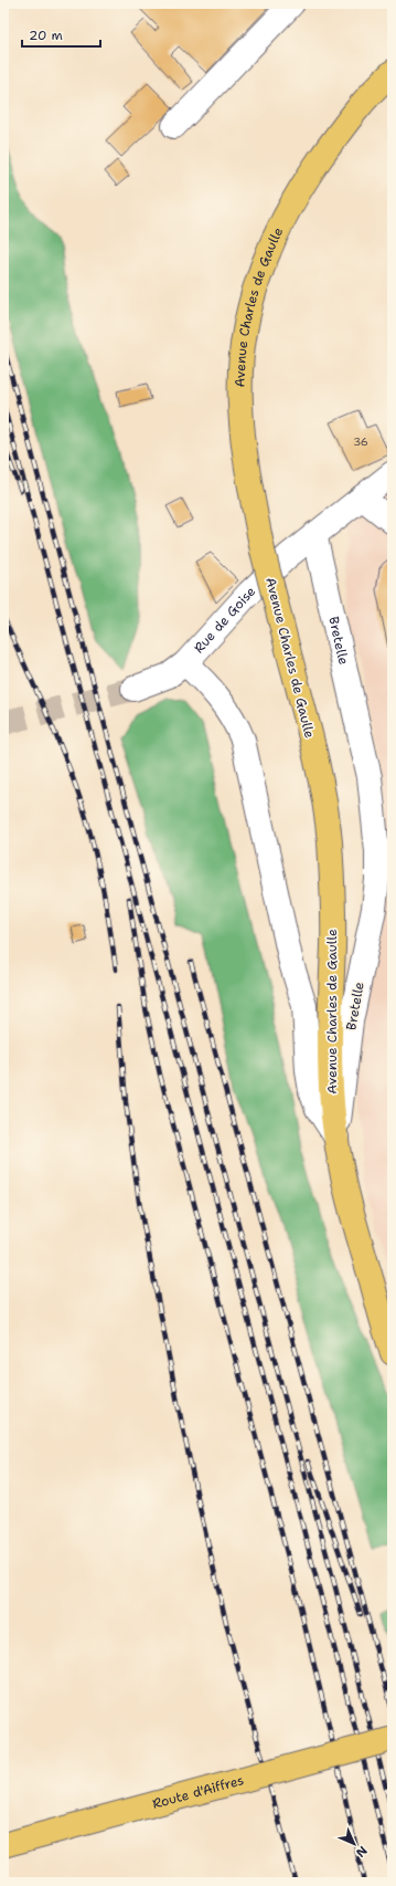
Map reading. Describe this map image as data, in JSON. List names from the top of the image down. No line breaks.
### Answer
{"streets":{"main road":["Avenue Charles de Gaulle","Route d'Aiffres"],"street":["Rue de Goise","Bretelle"]},"crossings":[["Avenue Charles de Gaulle","Bretelle"],["Rue de Goise","Bretelle"]],"house_numbers":["36"],"scale_bar":"20 m","north":"bottom right"}
